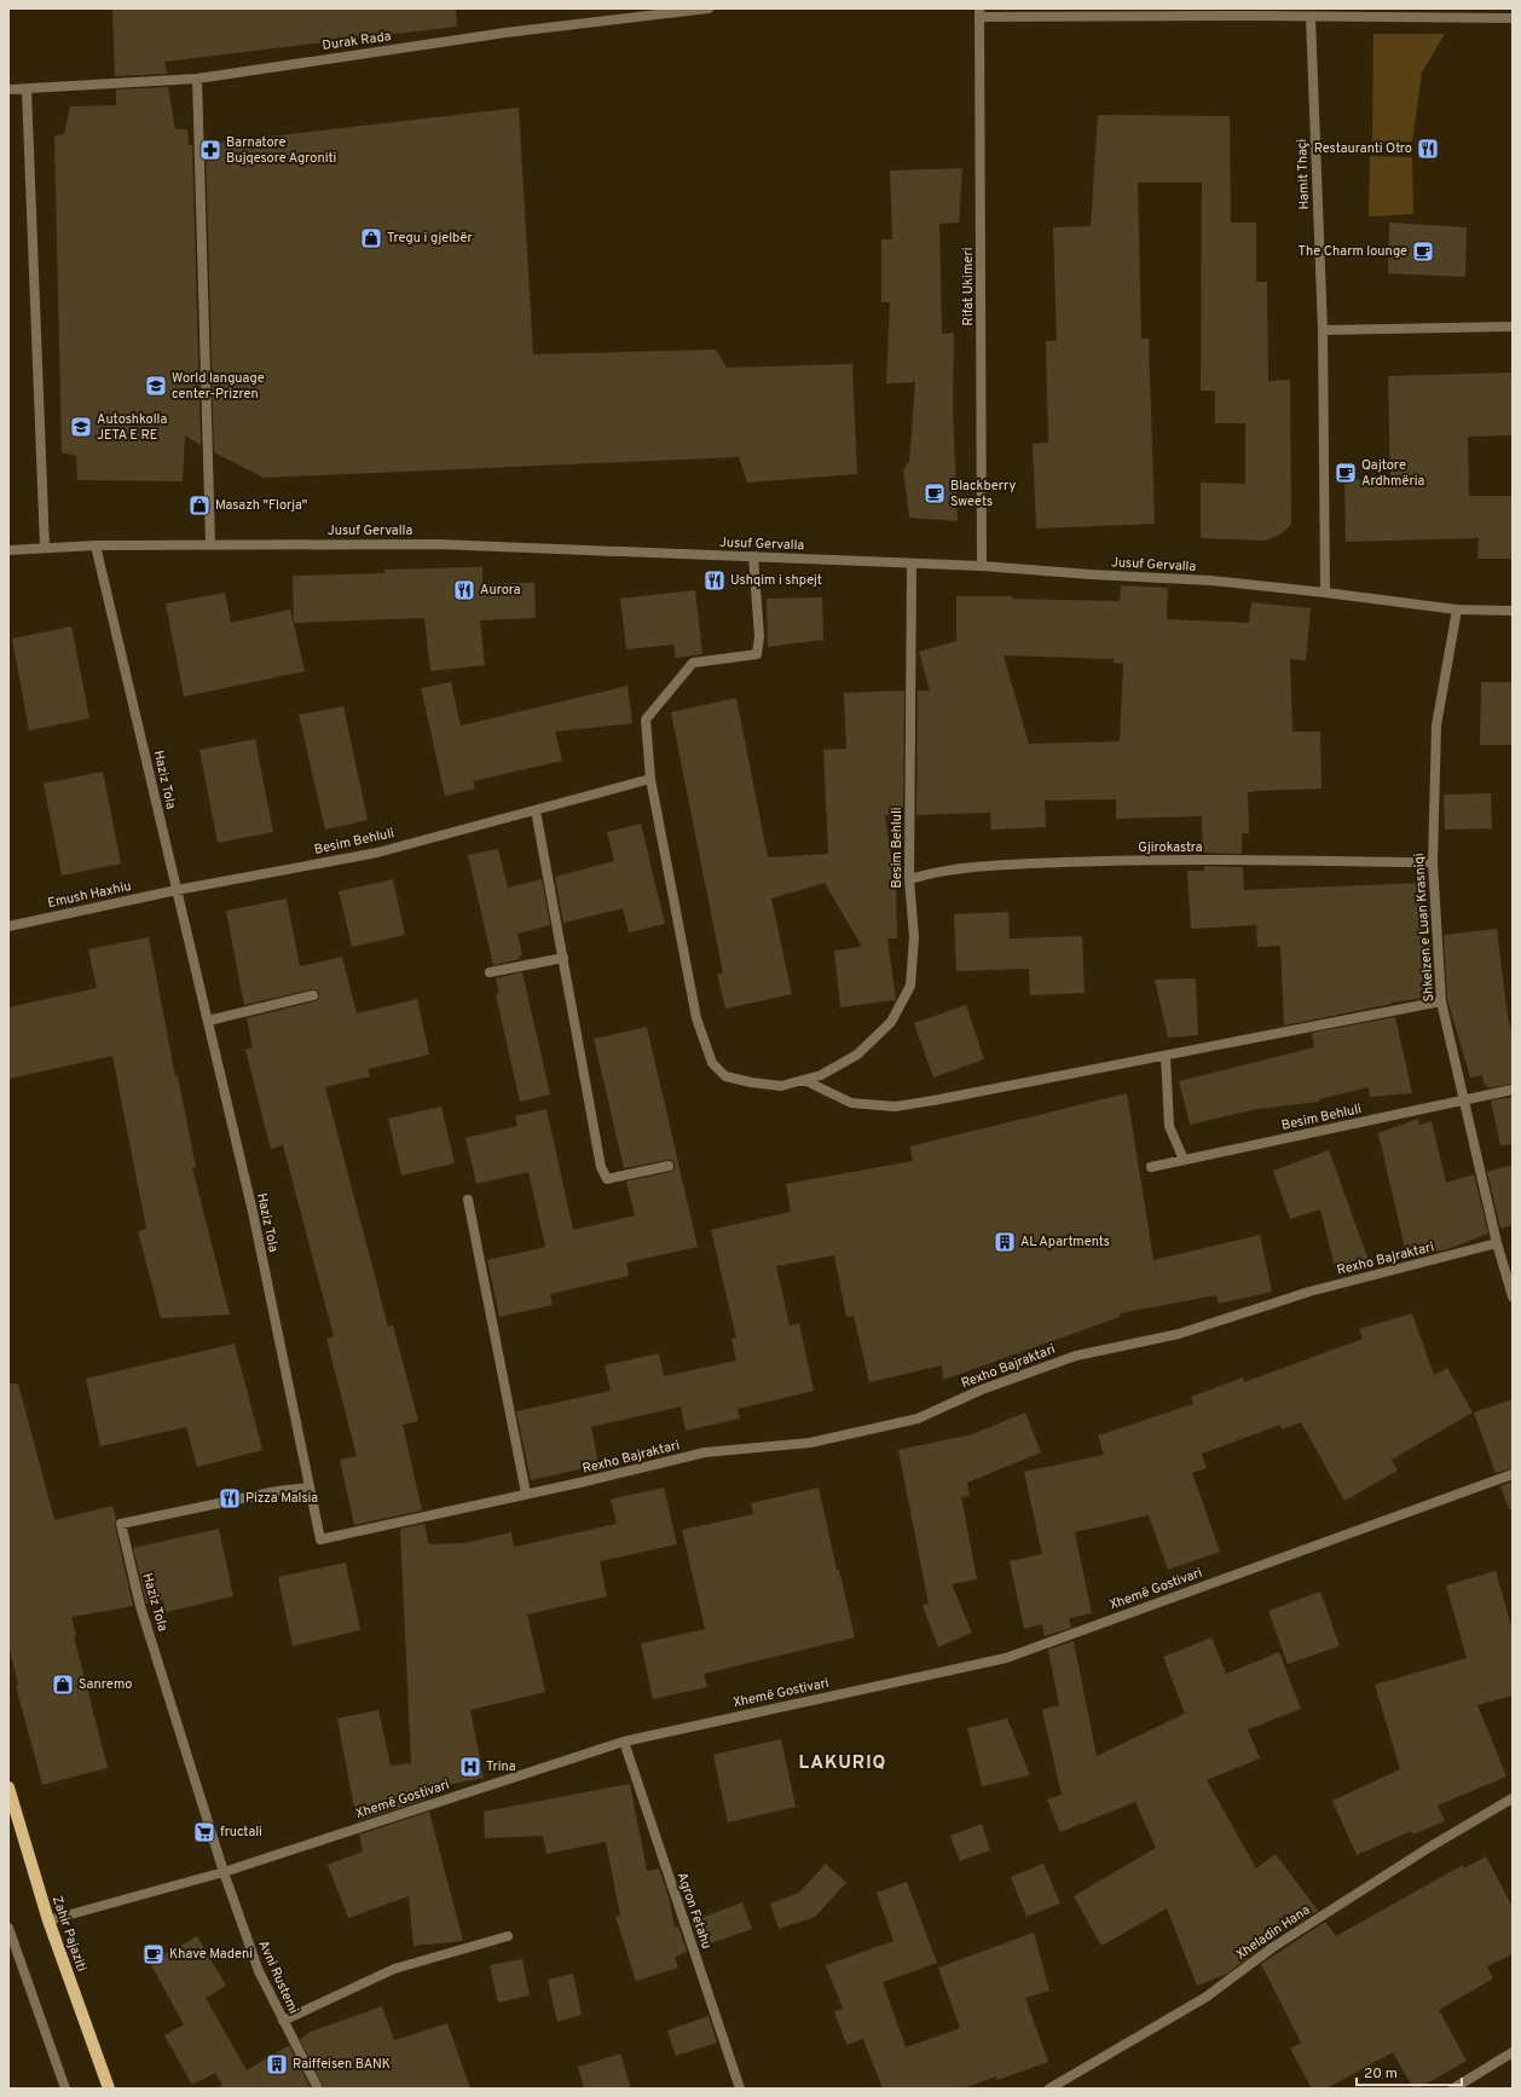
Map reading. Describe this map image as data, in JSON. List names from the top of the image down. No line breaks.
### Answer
{"streets":{"main road":["Zahir Pajaziti"],"street":["Durak Rada","Hamit Thaçi","Rifat Ukimeri","Jusuf Gervalla","Haziz Tola","Besim Behluli","Gjirokastra","Emush Haxhiu","Shkelzen e Luan Krasniqi","Rexho Bajraktari","Xhemë Gostivari","Agron Fetahu","Xheladin Hana","Avni Rustemi"]},"crossings":[["Hamit Thaçi","Jusuf Gervalla"],["Rifat Ukimeri","Jusuf Gervalla"],["Jusuf Gervalla","Haziz Tola"],["Jusuf Gervalla","Besim Behluli"],["Jusuf Gervalla","Shkelzen e Luan Krasniqi"],["Haziz Tola","Besim Behluli"],["Haziz Tola","Emush Haxhiu"],["Haziz Tola","Rexho Bajraktari"],["Haziz Tola","Xhemë Gostivari"],["Haziz Tola","Avni Rustemi"],["Besim Behluli","Gjirokastra"],["Besim Behluli","Emush Haxhiu"],["Besim Behluli","Shkelzen e Luan Krasniqi"],["Gjirokastra","Shkelzen e Luan Krasniqi"],["Shkelzen e Luan Krasniqi","Rexho Bajraktari"],["Xhemë Gostivari","Agron Fetahu"],["Xhemë Gostivari","Zahir Pajaziti"],["Xhemë Gostivari","Avni Rustemi"]],"districts":["LAKURIQ"],"places":{"restaurant":["Restauranti Otro","Ushqim i shpejt","Aurora","Pizza Malsia"],"pharmacy":["Barnatore Bujqesore Agroniti"],"shop":["Tregu i gjelbër","Masazh \"Florja\"","Sanremo"],"cafe":["The Charm lounge","Qajtore Ardhmëria","Blackberry Sweets","Khave Madeni"],"school or university":["World language center-Prizren","Autoshkolla JETA E RE"],"building":["AL Apartments","Raiffeisen BANK"],"hospital":["Trina"],"supermarket":["fructali"]},"scale_bar":"20 m"}
